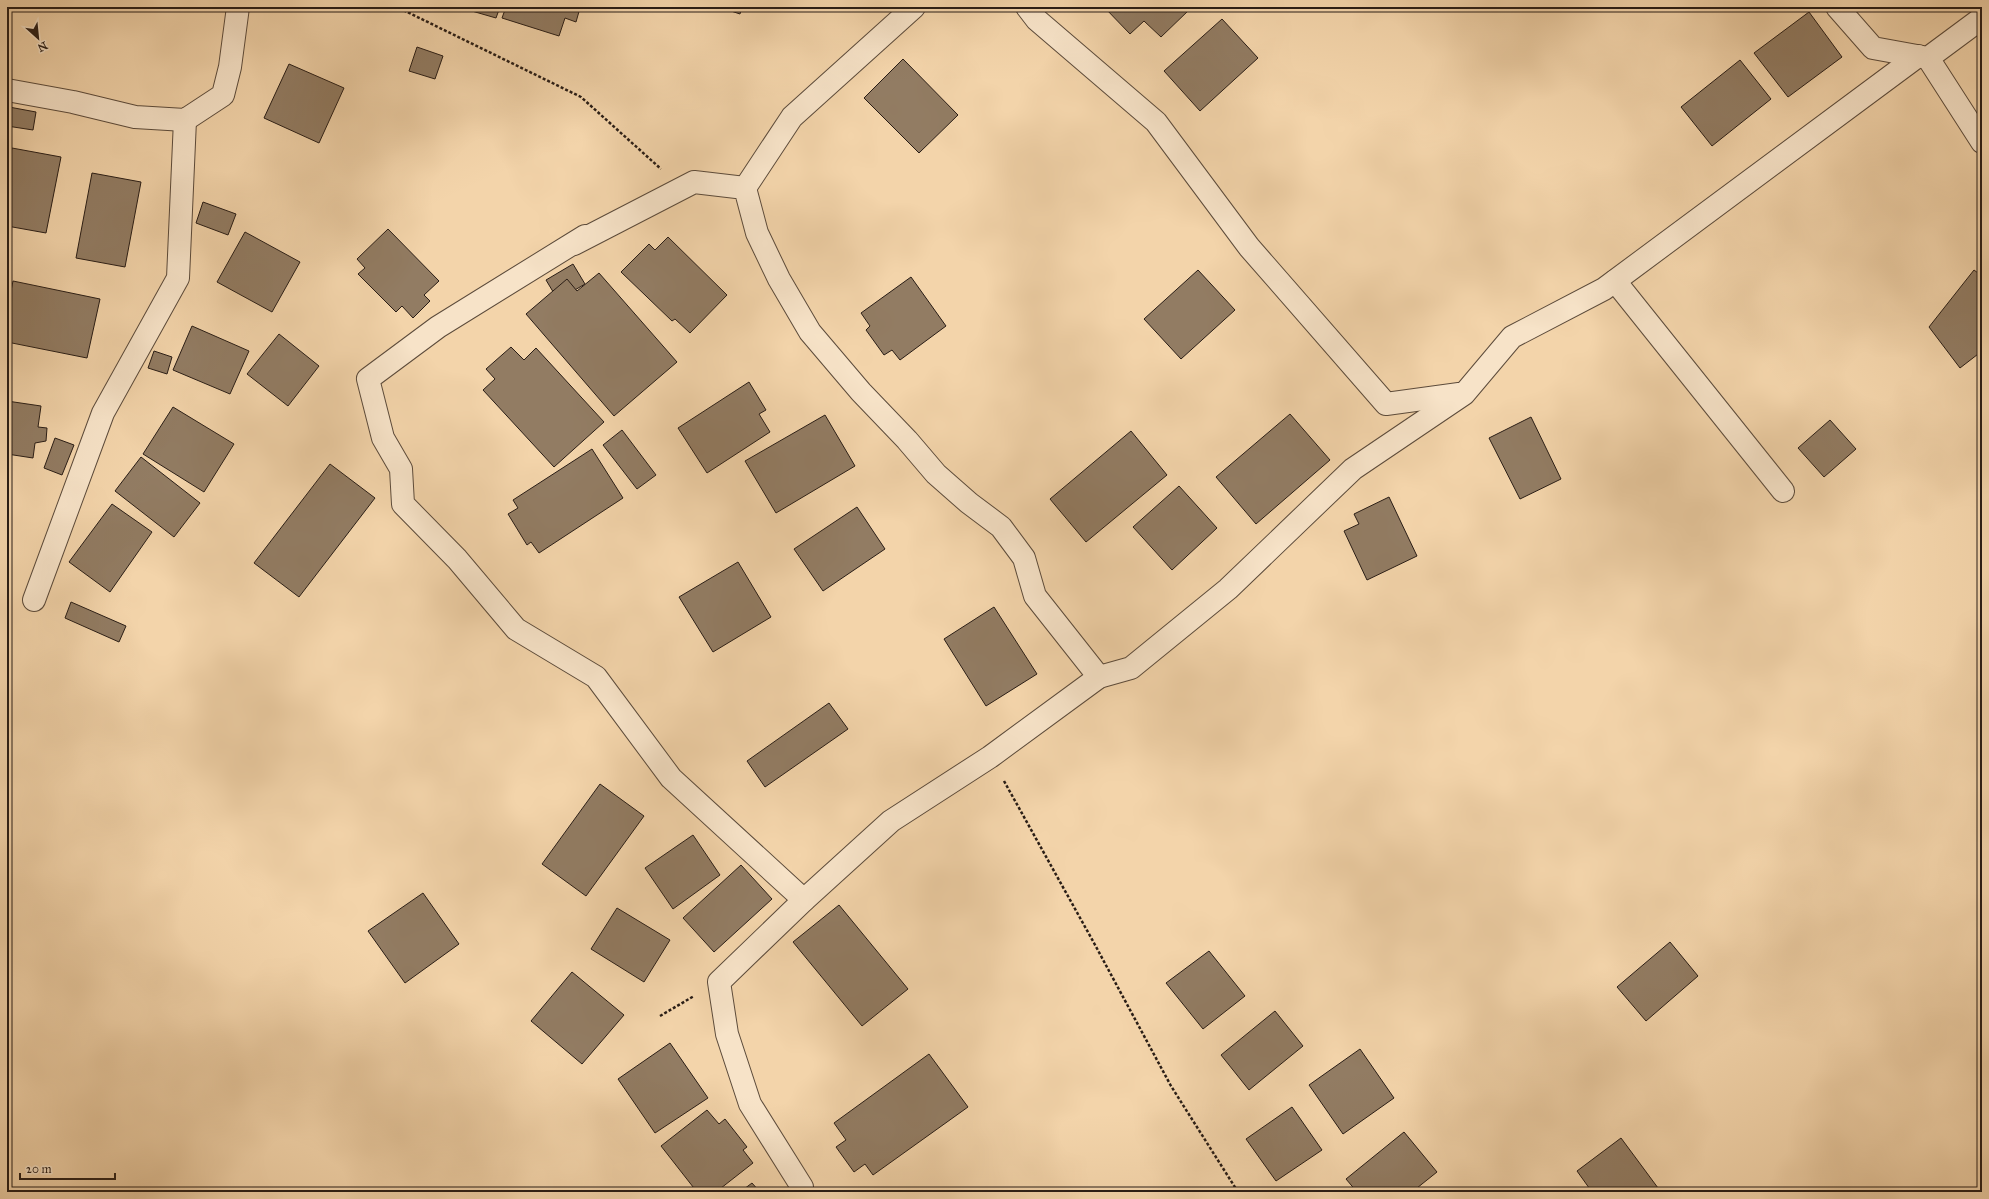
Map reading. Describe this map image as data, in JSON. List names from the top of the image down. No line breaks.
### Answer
{"scale_bar":"20 m","north":"bottom right"}
